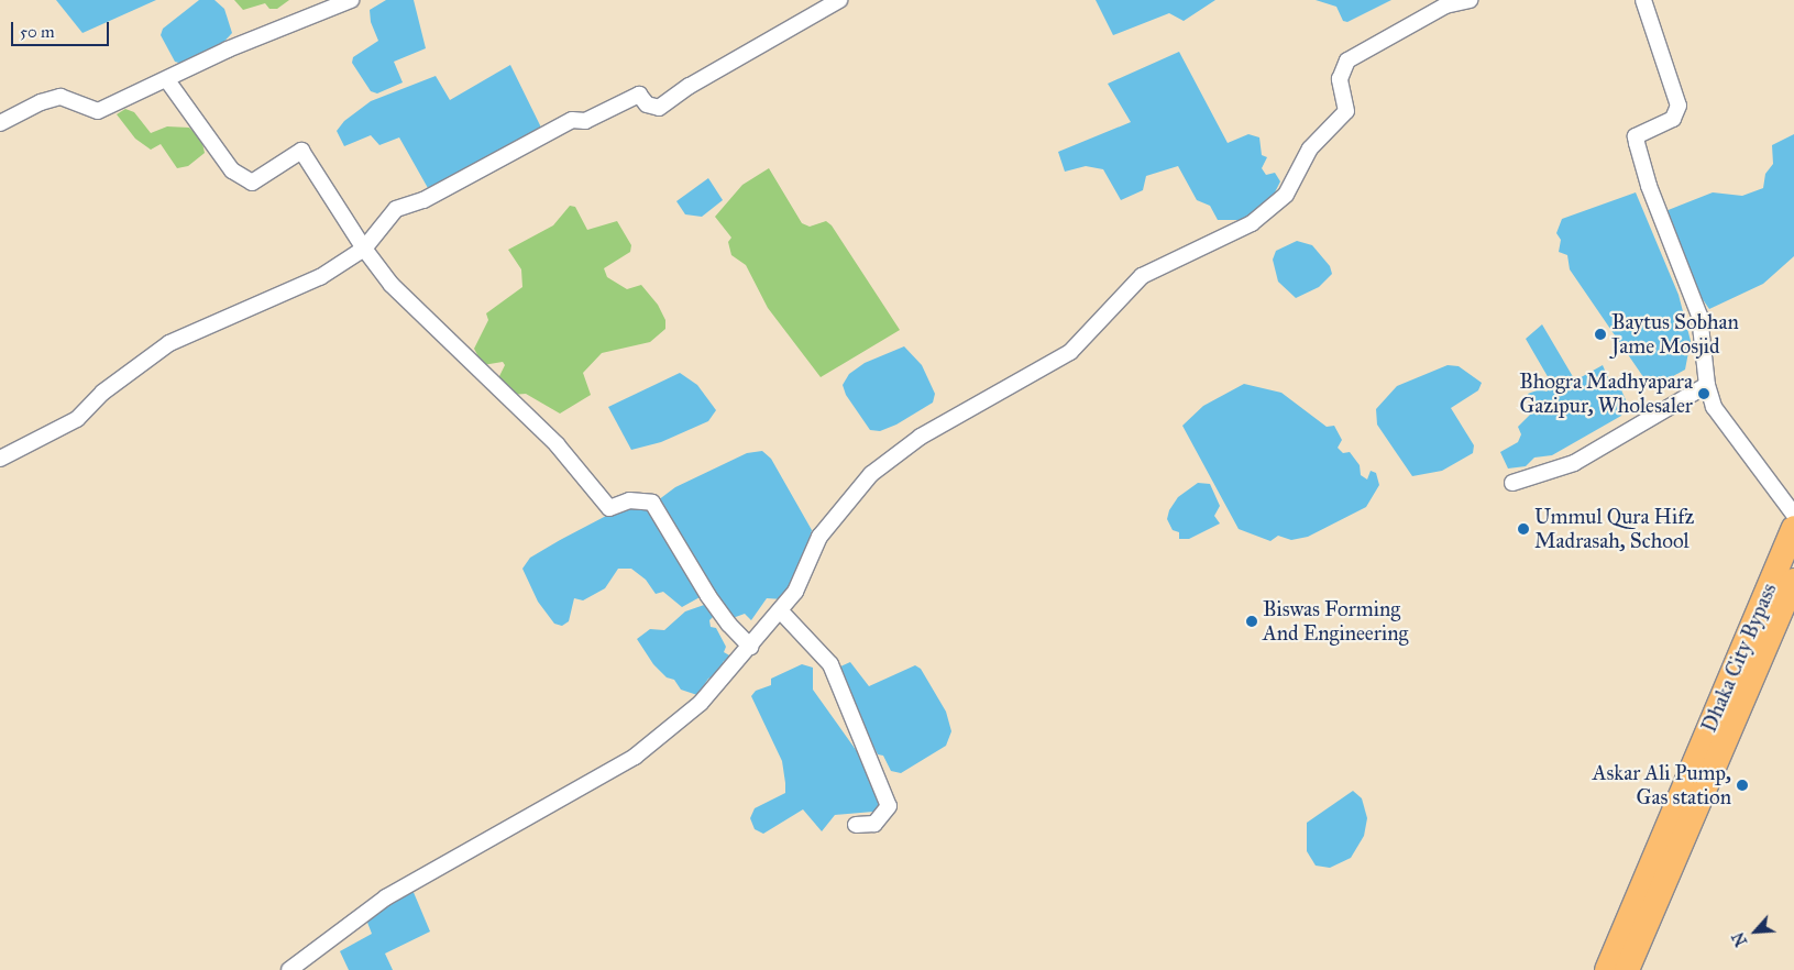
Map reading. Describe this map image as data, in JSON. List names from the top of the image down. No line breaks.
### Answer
{"streets":{"highway":["Dhaka City Bypass"]},"places":["Baytus Sobhan Jame Mosjid","Bhogra Madhyapara Gazipur, Wholesaler","Ummul Qura Hifz Madrasah, School","Biswas Forming And Engineering","Askar Ali Pump, Gas station"],"scale_bar":"50 m","north":"bottom left"}
